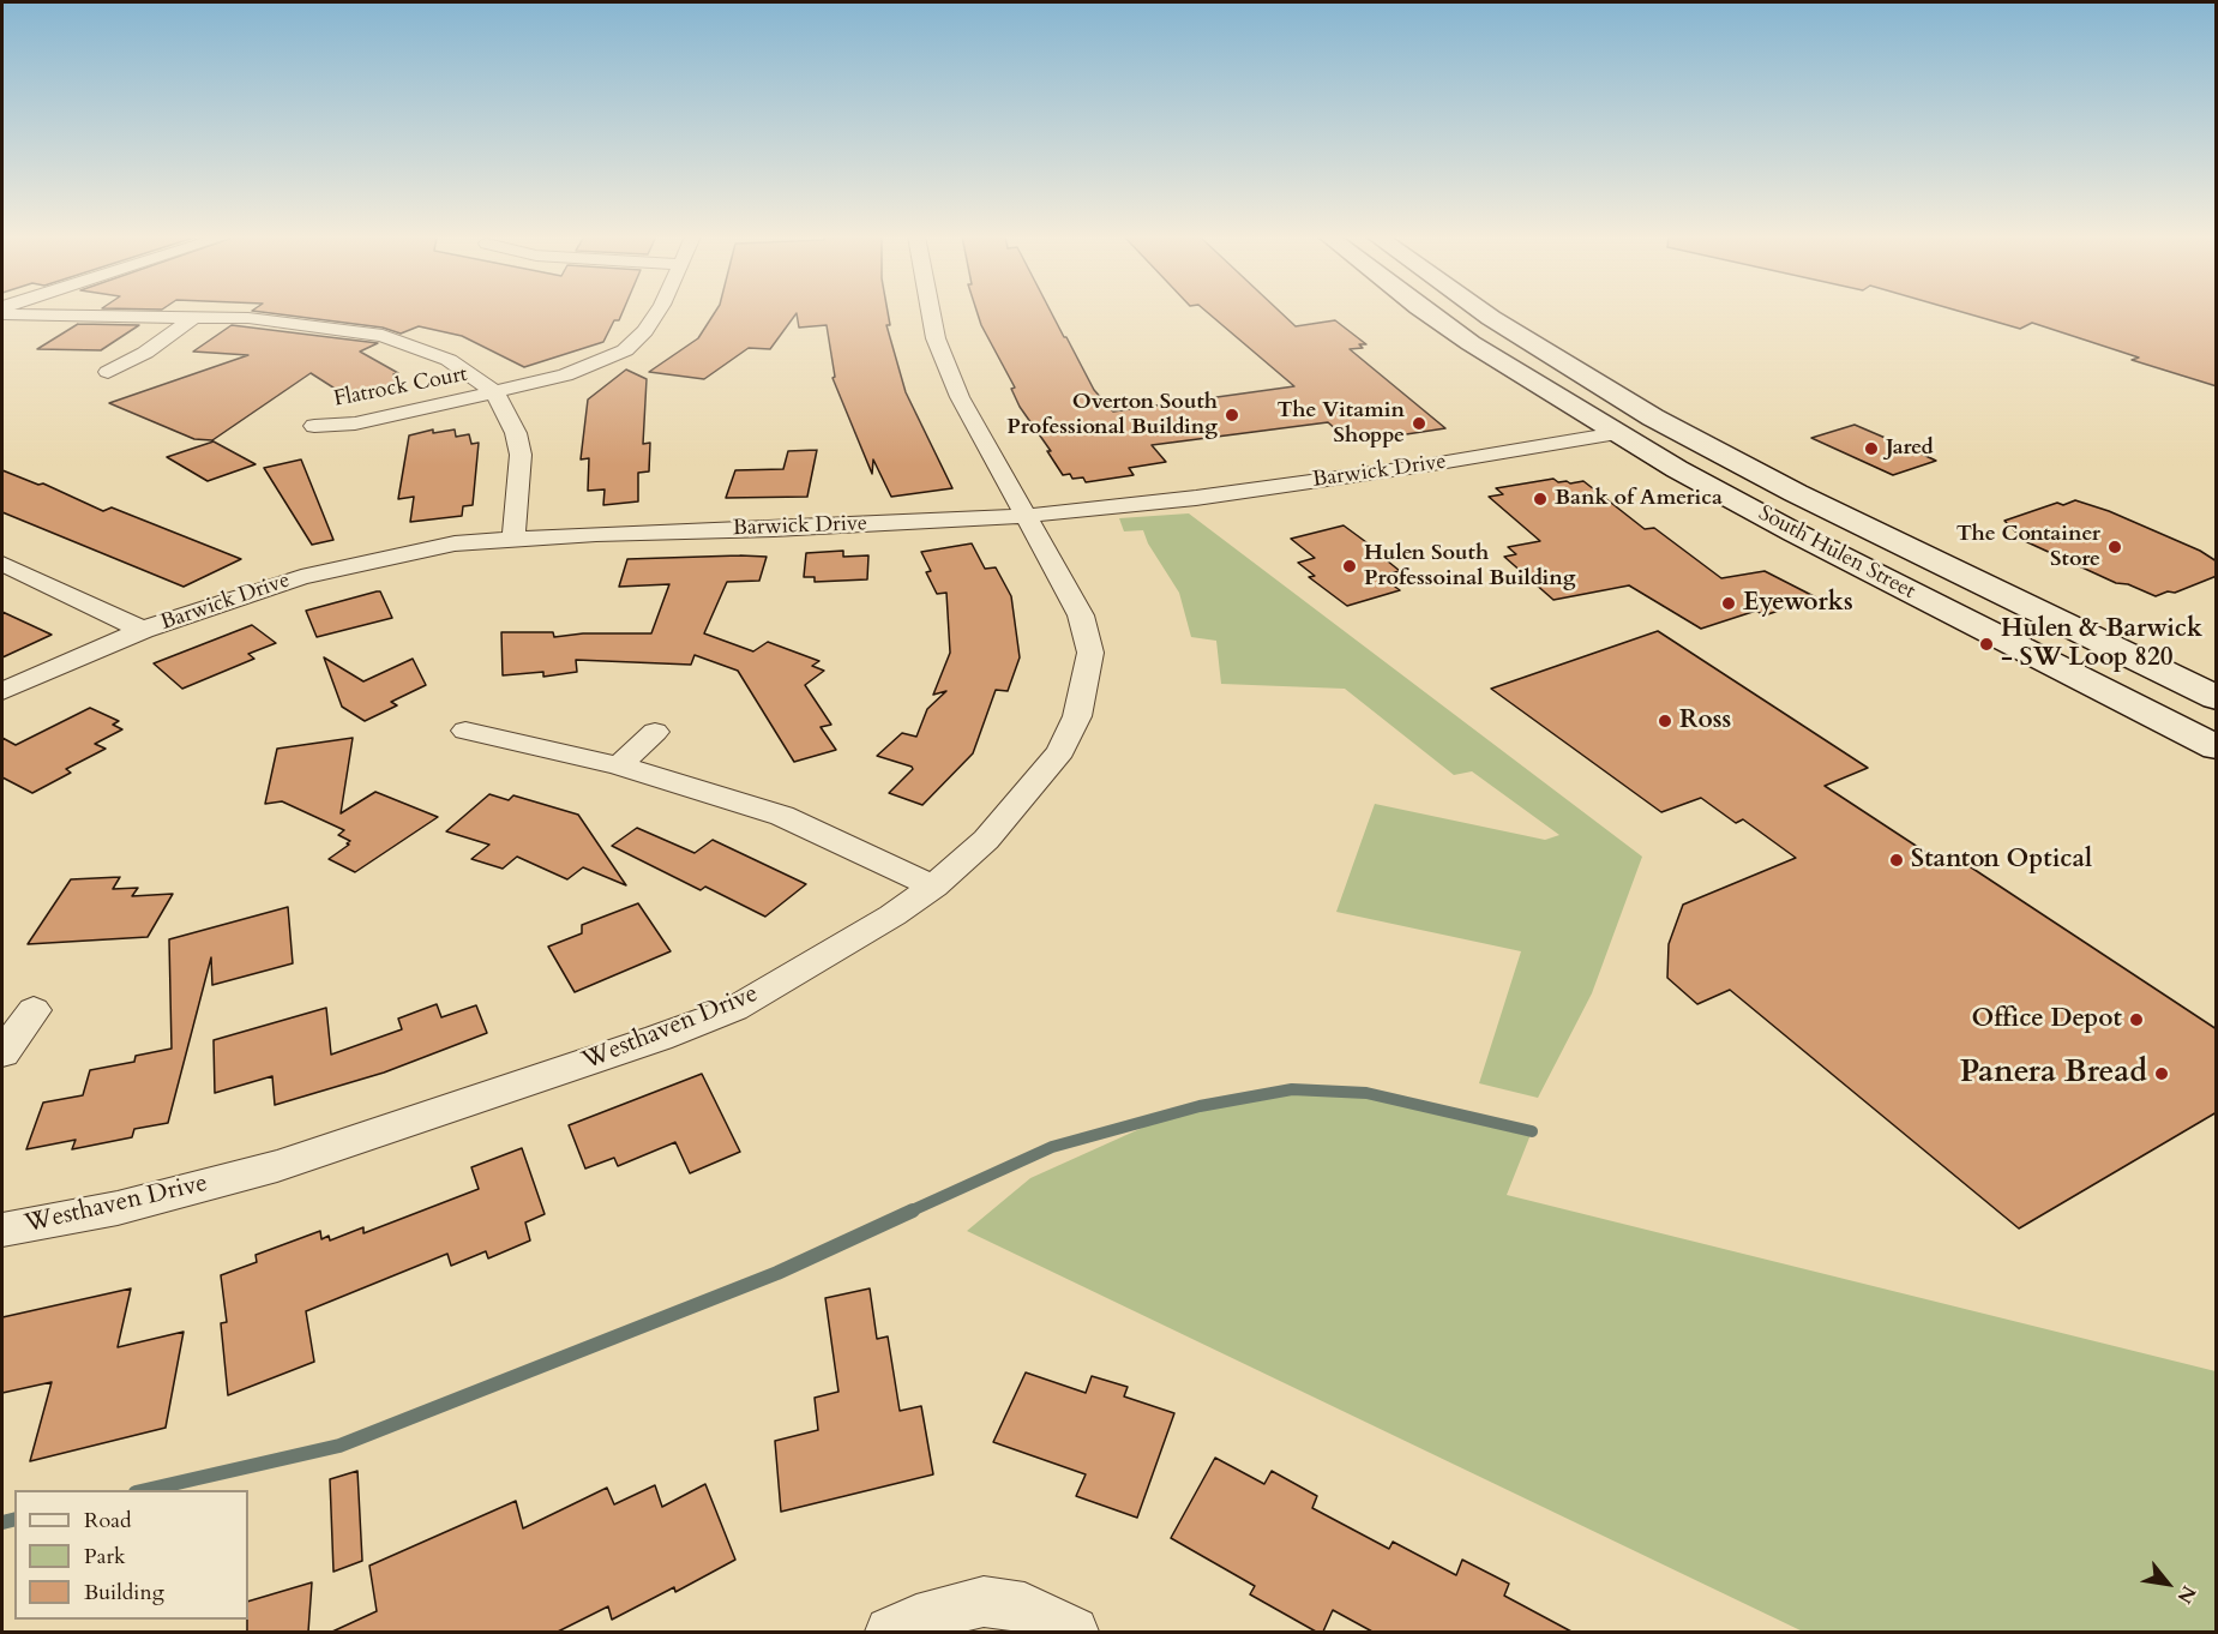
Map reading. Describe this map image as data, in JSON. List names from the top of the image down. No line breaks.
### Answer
{"streets":{"main road":["South Hulen Street"],"street":["Flatrock Court","Barwick Drive","Westhaven Drive"]},"crossings":[["Barwick Drive","South Hulen Street"],["Barwick Drive","Westhaven Drive"]],"places":["Overton South Professional Building","The Vitamin Shoppe","Jared","Bank of America","The Container Store","Hulen South Professoinal Building","Eyeworks","Hulen & Barwick - SW Loop 820","Ross","Stanton Optical","Office Depot","Panera Bread"],"legend":["Road","Park","Building"],"north":"bottom right"}
